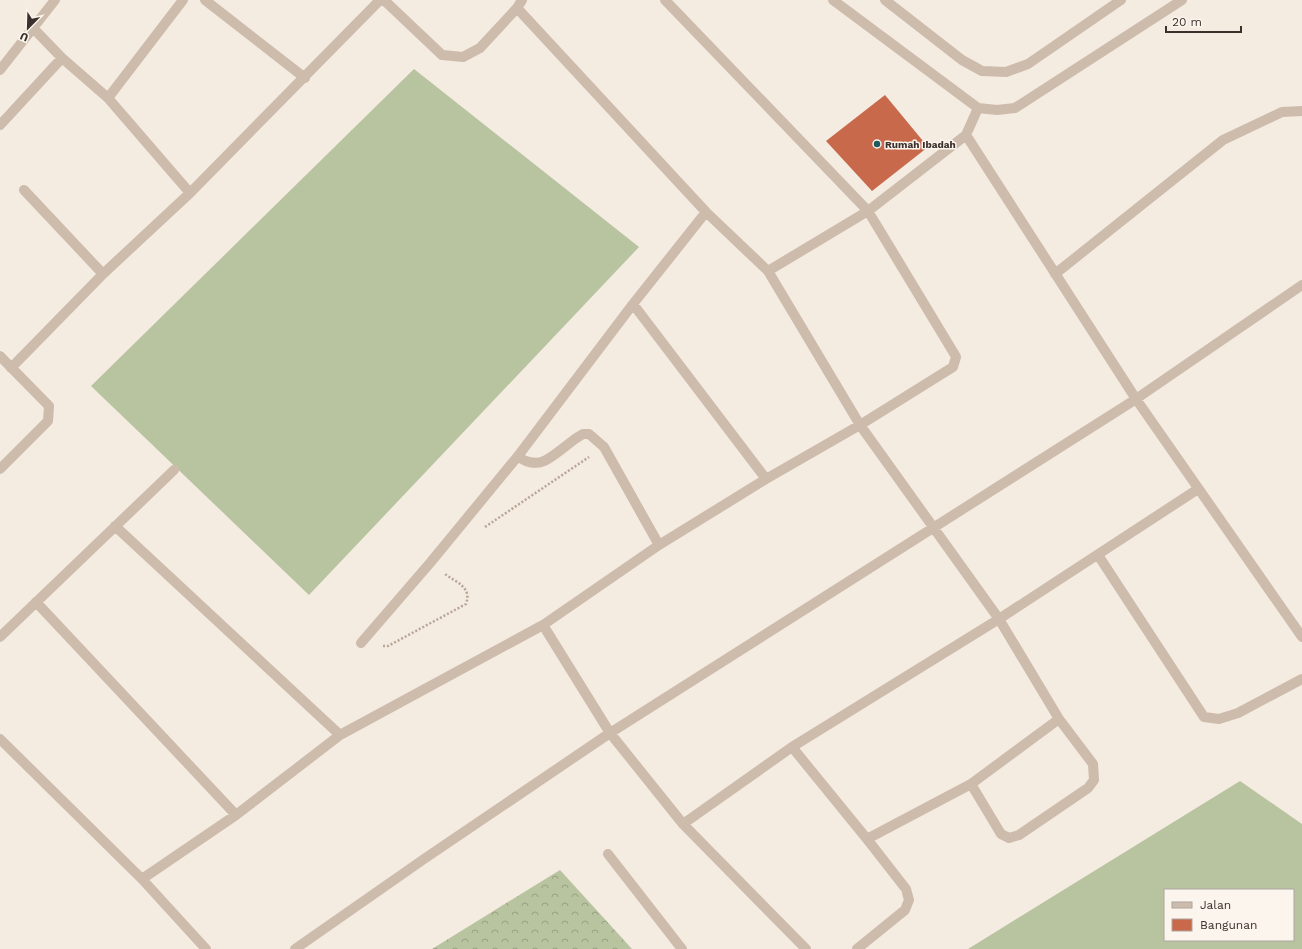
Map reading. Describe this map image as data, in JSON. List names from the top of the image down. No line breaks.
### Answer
{"places":["Rumah Ibadah"],"legend":["Jalan","Bangunan"],"scale_bar":"20 m","north":"bottom left"}
